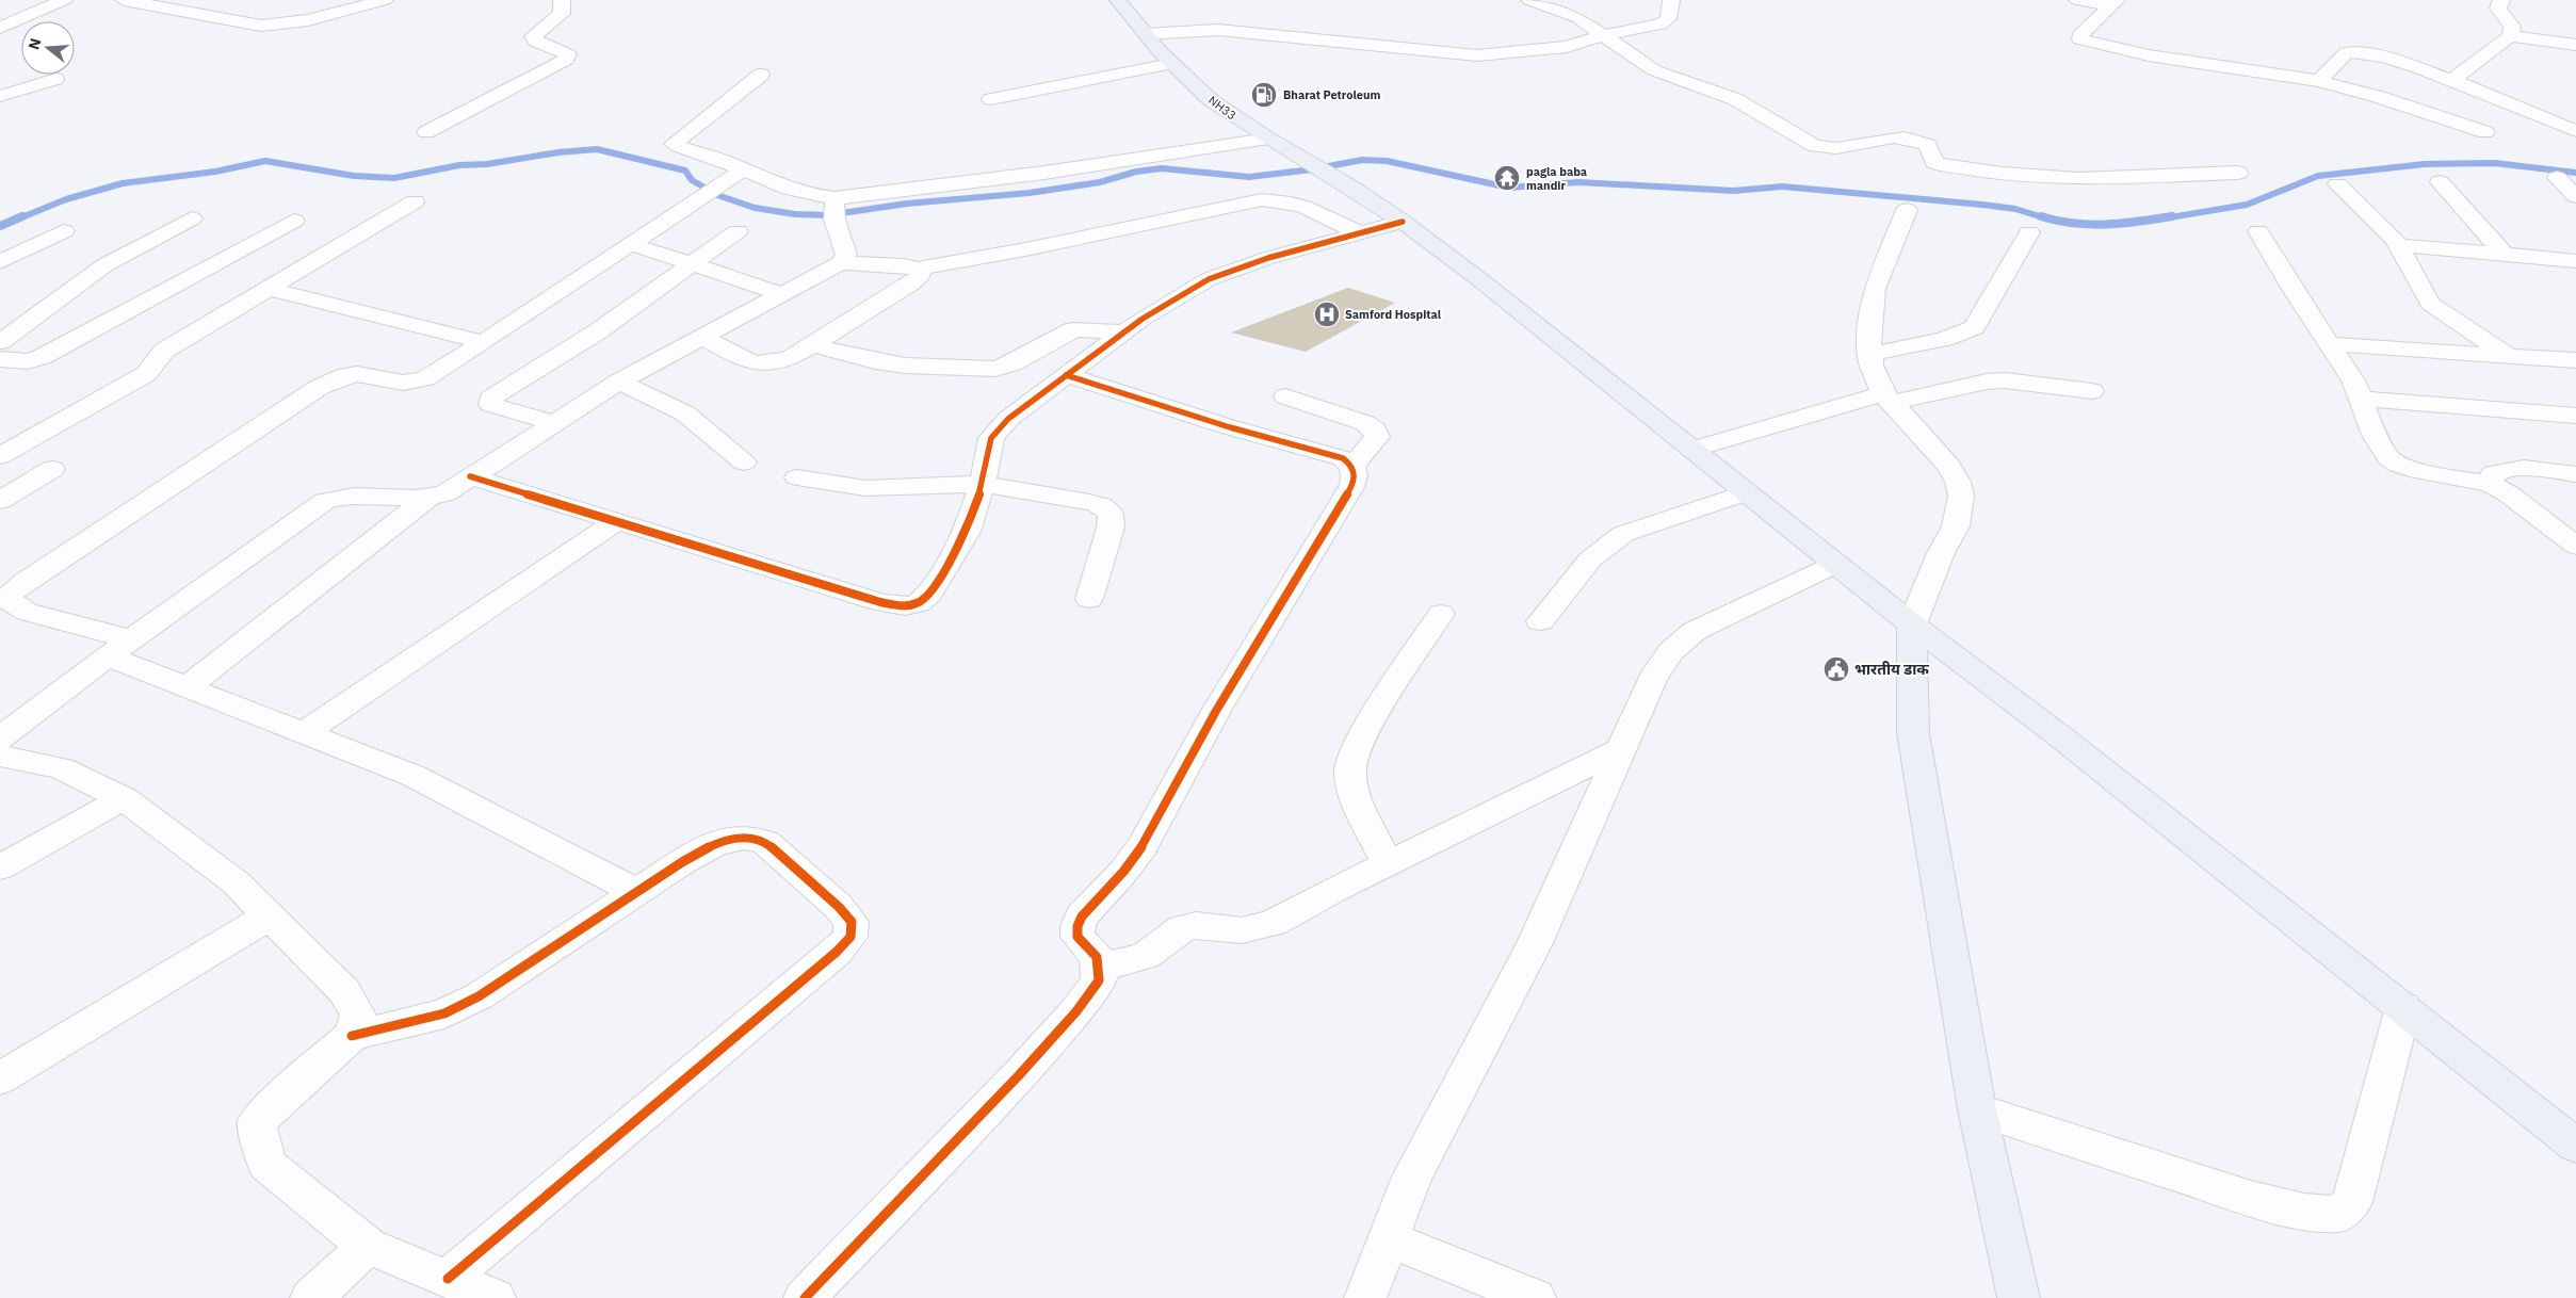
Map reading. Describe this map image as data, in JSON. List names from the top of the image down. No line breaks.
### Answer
{"streets":{"main road":["NH33"]},"places":{"fuel station":["Bharat Petroleum"],"temple":["pagla baba mandir"],"hospital":["Samford Hospital"],"public building":["भारतीय डाक"]},"north":"left"}
